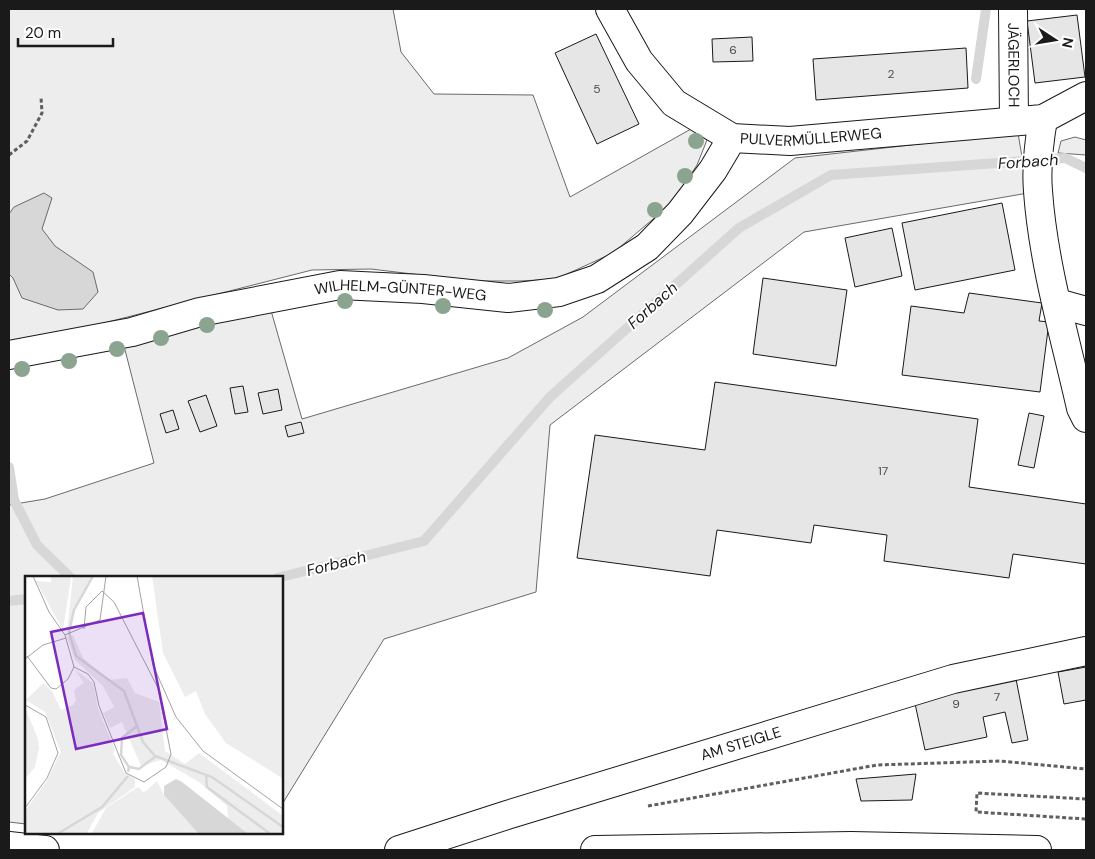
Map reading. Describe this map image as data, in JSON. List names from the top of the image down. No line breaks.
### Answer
{"streets":{"street":["JÄGERLOCH","PULVERMÜLLERWEG","WILHELM-GÜNTER-WEG","AM STEIGLE"]},"crossings":[["JÄGERLOCH","PULVERMÜLLERWEG"],["PULVERMÜLLERWEG","WILHELM-GÜNTER-WEG"]],"water":["Forbach"],"house_numbers":["6","2","5","17","7","9"],"scale_bar":"20 m","north":"right"}
